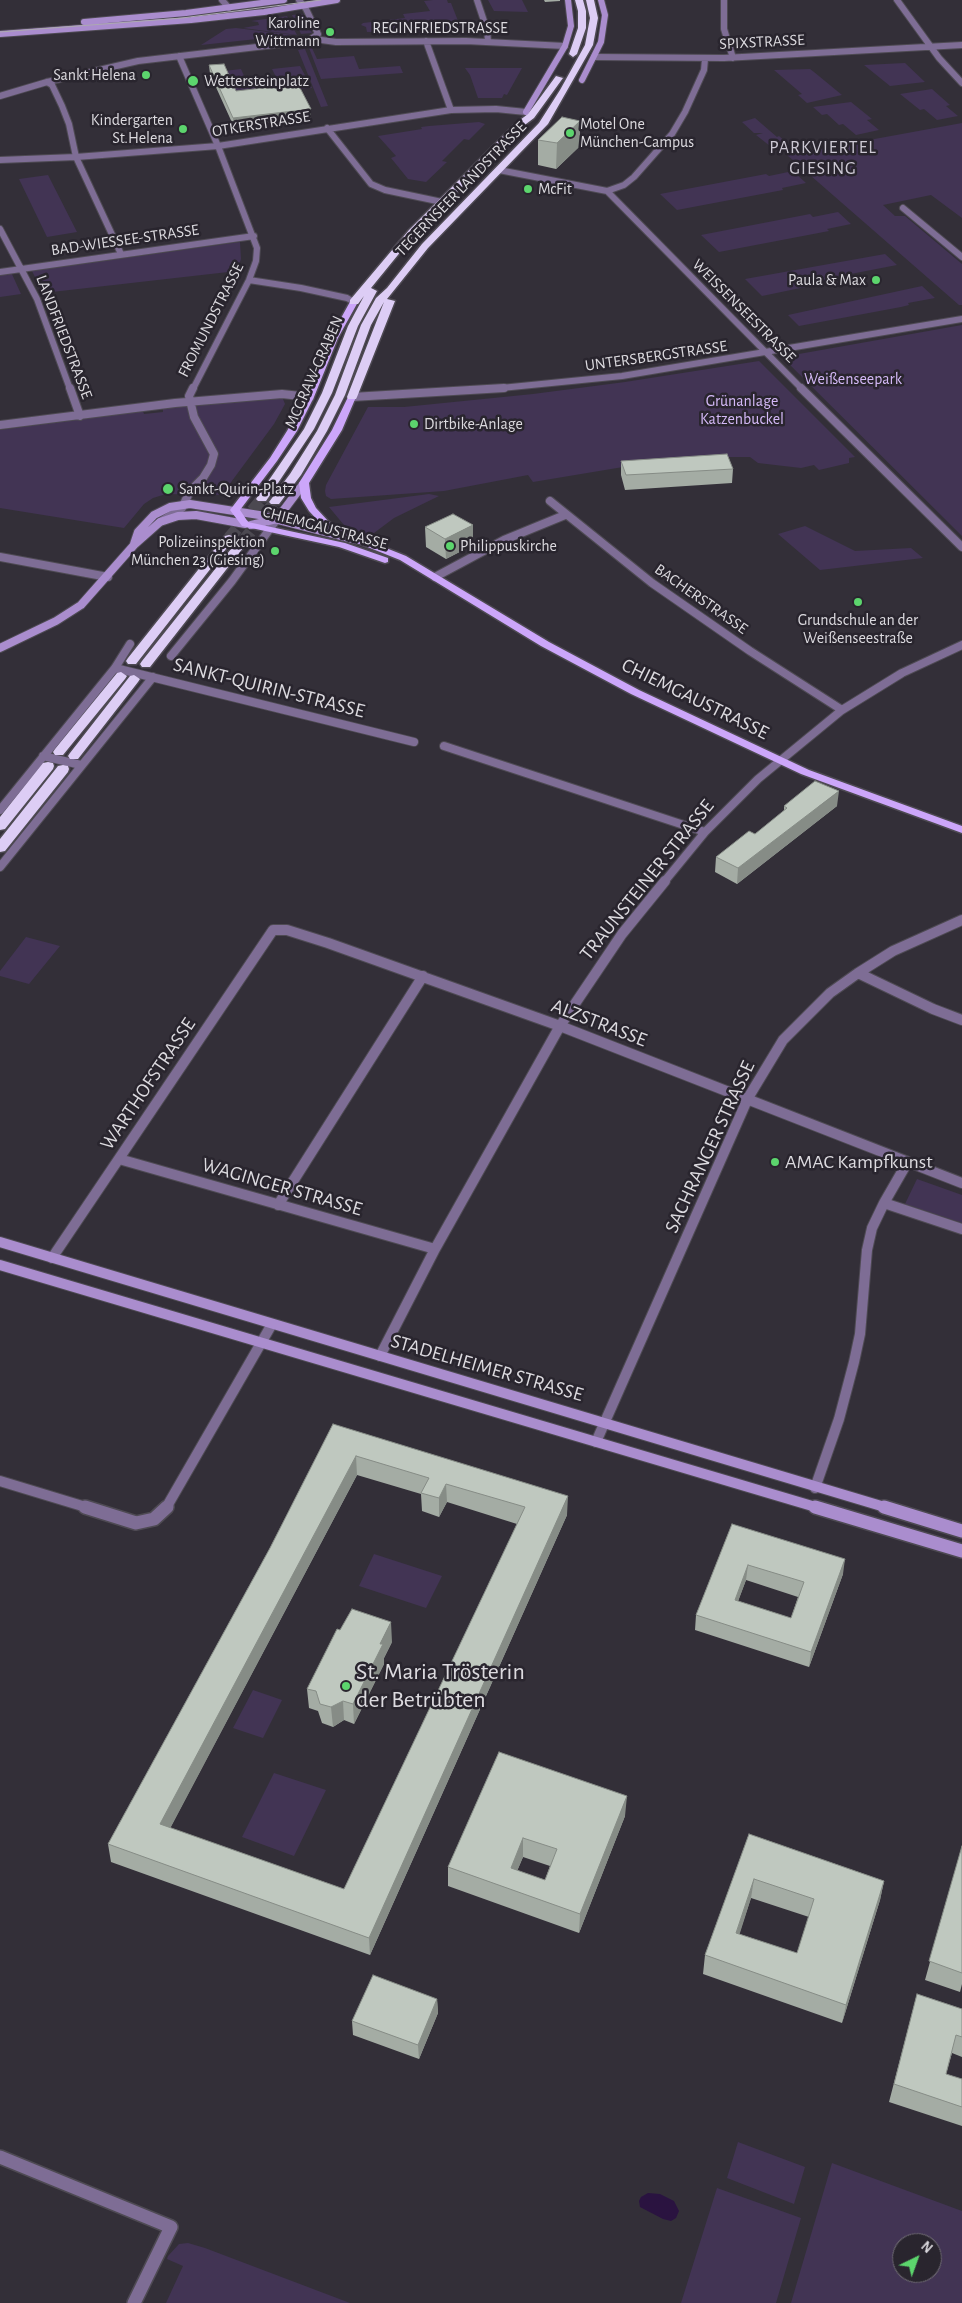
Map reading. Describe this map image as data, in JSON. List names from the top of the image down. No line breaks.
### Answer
{"streets":{"highway":["TEGERNSEER LANDSTRASSE","MCGRAW-GRABEN"],"main road":["CHIEMGAUSTRASSE","STADELHEIMER STRASSE"],"street":["REGINFRIEDSTRASSE","SPIXSTRASSE","OTKERSTRASSE","BAD-WIESSEE-STRASSE","WEISSENSEESTRASSE","FROMUNDSTRASSE","LANDFRIEDSTRASSE","UNTERSBERGSTRASSE","BACHERSTRASSE","SANKT-QUIRIN-STRASSE","TRAUNSTEINER STRASSE","ALZSTRASSE","WARTHOFSTRASSE","SACHRANGER STRASSE","WAGINGER STRASSE"]},"crossings":[["REGINFRIEDSTRASSE","TEGERNSEER LANDSTRASSE"],["OTKERSTRASSE","TEGERNSEER LANDSTRASSE"],["OTKERSTRASSE","FROMUNDSTRASSE"],["TEGERNSEER LANDSTRASSE","WEISSENSEESTRASSE"],["TEGERNSEER LANDSTRASSE","MCGRAW-GRABEN"],["BAD-WIESSEE-STRASSE","FROMUNDSTRASSE"],["BAD-WIESSEE-STRASSE","LANDFRIEDSTRASSE"],["WEISSENSEESTRASSE","UNTERSBERGSTRASSE"],["CHIEMGAUSTRASSE","TRAUNSTEINER STRASSE"],["BACHERSTRASSE","TRAUNSTEINER STRASSE"],["TRAUNSTEINER STRASSE","ALZSTRASSE"],["TRAUNSTEINER STRASSE","WAGINGER STRASSE"],["TRAUNSTEINER STRASSE","STADELHEIMER STRASSE"],["ALZSTRASSE","WARTHOFSTRASSE"],["ALZSTRASSE","SACHRANGER STRASSE"],["WARTHOFSTRASSE","WAGINGER STRASSE"],["WARTHOFSTRASSE","STADELHEIMER STRASSE"],["SACHRANGER STRASSE","STADELHEIMER STRASSE"]],"districts":["PARKVIERTEL GIESING"],"parks":["Weißenseepark","Grünanlage Katzenbuckel"],"places":["Karoline Wittmann","Sankt Helena","Wettersteinplatz","Kindergarten St.Helena","Motel One München-Campus","McFit","Paula & Max","Dirtbike-Anlage","Sankt-Quirin-Platz","Philippuskirche","Polizeiinspektion München 23 (Giesing)","Grundschule an der Weißenseestraße","AMAC Kampfkunst","St. Maria Trösterin der Betrübten"],"north":"top right"}
